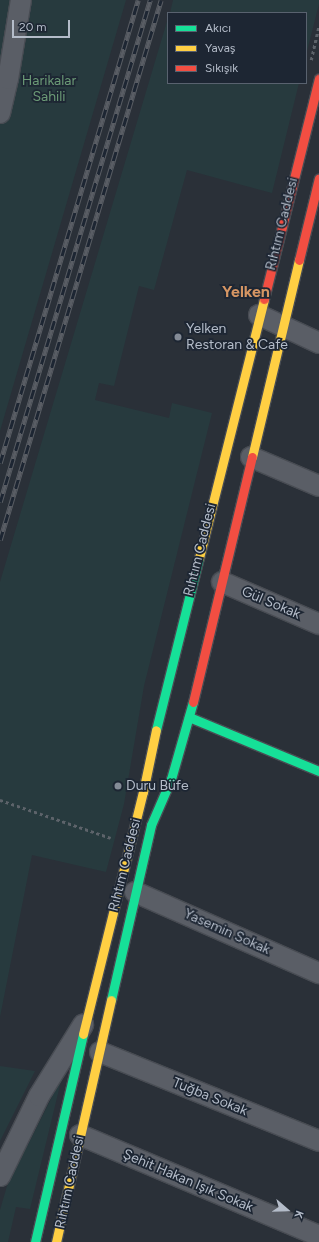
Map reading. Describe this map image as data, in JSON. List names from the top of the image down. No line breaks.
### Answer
{"streets":{"main road":["Rıhtım Caddesi"],"street":["Gül Sokak","Yasemin Sokak","Tuğba Sokak","Şehit Hakan Işık Sokak"]},"crossings":[["Rıhtım Caddesi","Gül Sokak"],["Rıhtım Caddesi","Yasemin Sokak"],["Rıhtım Caddesi","Tuğba Sokak"],["Rıhtım Caddesi","Şehit Hakan Işık Sokak"]],"districts":["Yelken"],"parks":["Harikalar Sahili"],"places":["Yelken Restoran & Cafe","Duru Büfe"],"legend":["Akıcı","Yavaş","Sıkışık"],"scale_bar":"20 m","north":"right"}
